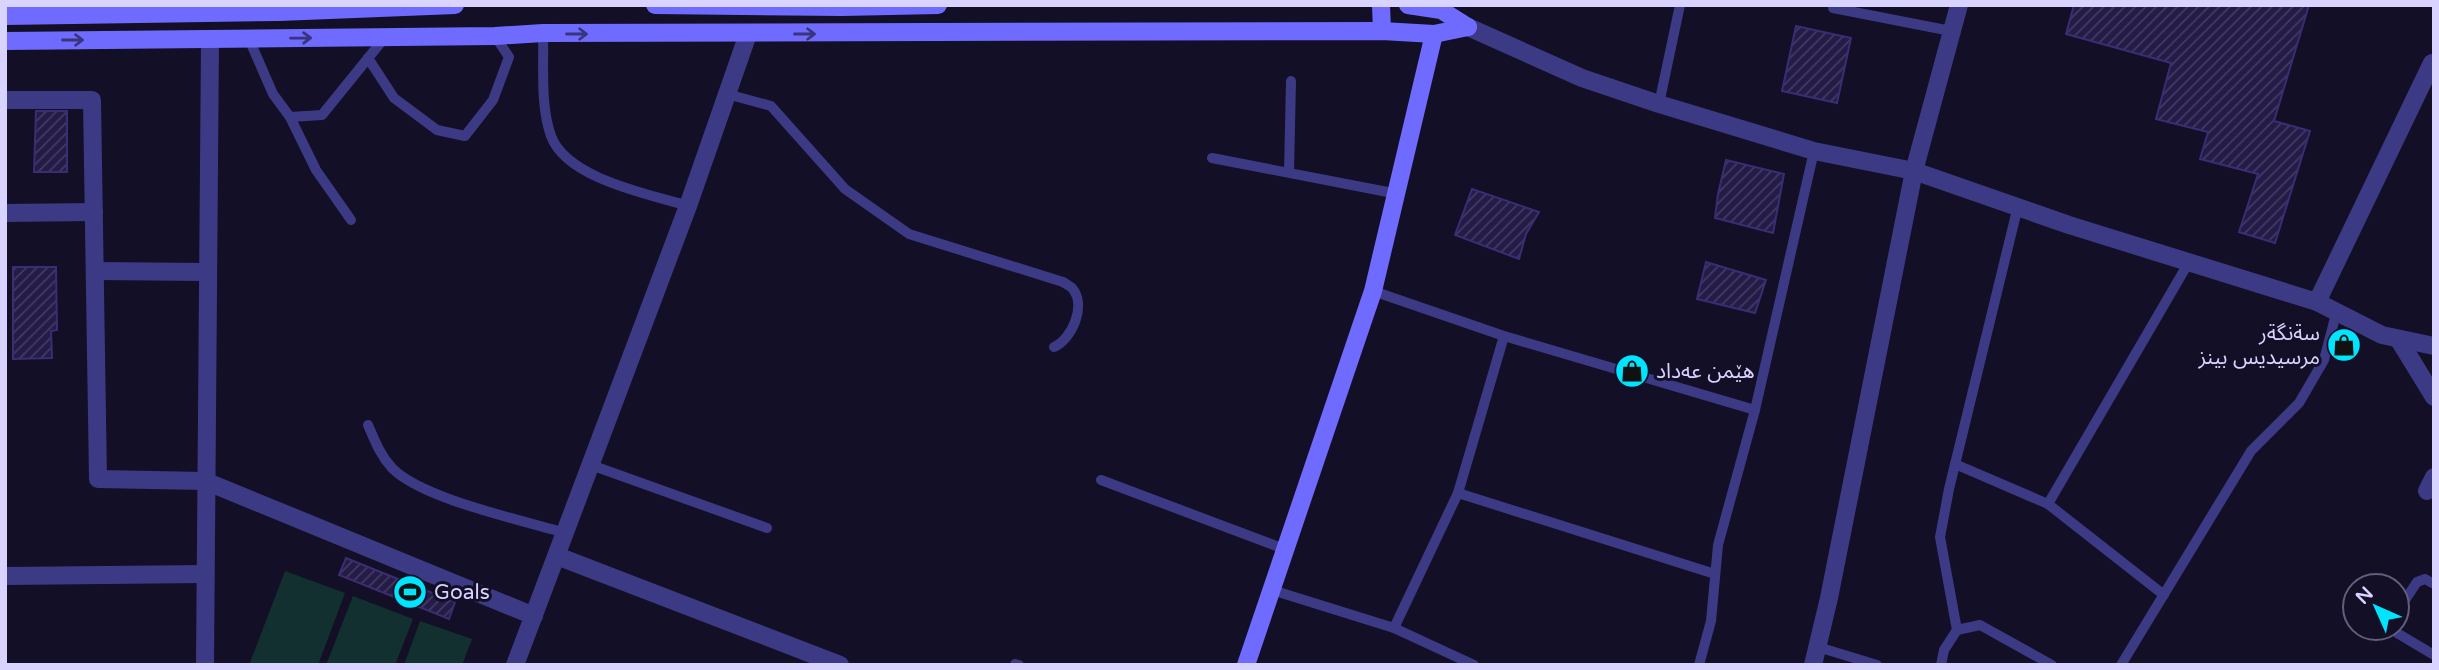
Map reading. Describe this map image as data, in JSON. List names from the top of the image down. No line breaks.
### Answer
{"places":{"shop":["سةنگةر مرسيديس بينز","هێمن عەداد"],"sports":["Goals"]},"north":"top left"}
